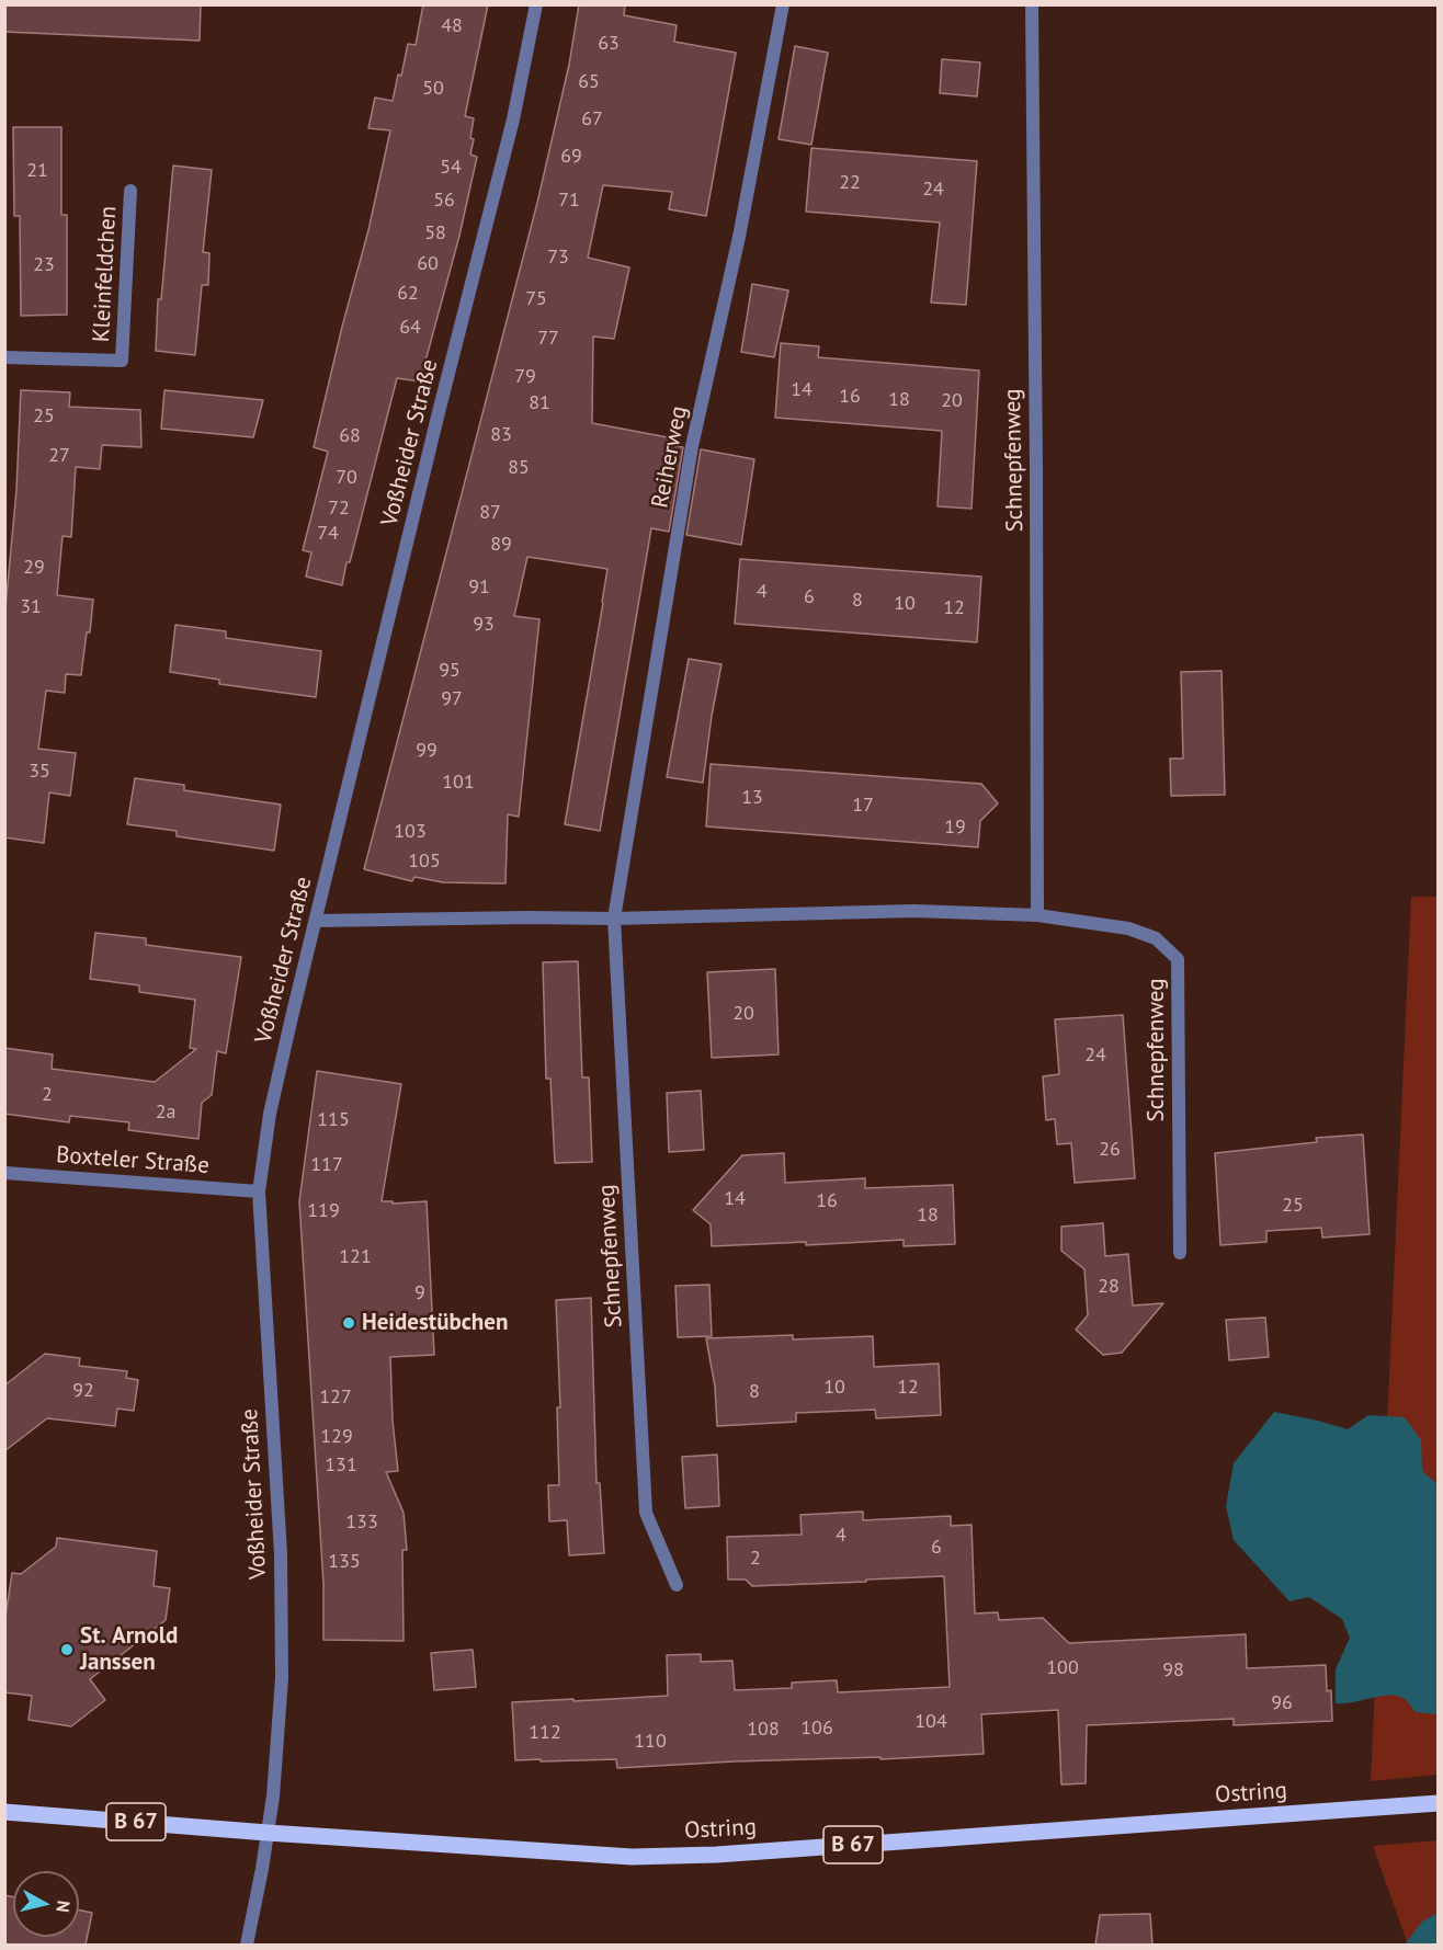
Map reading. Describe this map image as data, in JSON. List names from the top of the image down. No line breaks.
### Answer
{"streets":{"main road":["Ostring","B 67"],"street":["Kleinfeldchen","Voßheider Straße","Reiherweg","Schnepfenweg","Boxteler Straße"]},"crossings":[["Voßheider Straße","Schnepfenweg"],["Voßheider Straße","Boxteler Straße"],["Voßheider Straße","Ostring"],["Reiherweg","Schnepfenweg"]],"places":["Heidestübchen","St. Arnold Janssen"],"house_numbers":["48","63","65","50","67","69","54","21","22","24","56","71","58","73","60","23","62","75","64","77","79","14","16","18","20","81","25","83","68","27","85","70","72","87","74","89","29","91","4","6","8","10","31","12","93","95","97","99","35","101","13","17","19","103","105","20","24","2","2a","115","26","117","14","16","25","119","18","121","28","9","10","12","92","8","127","129","131","133","4","6","2","135","100","98","96","104","106","108","112","110"],"north":"right"}
